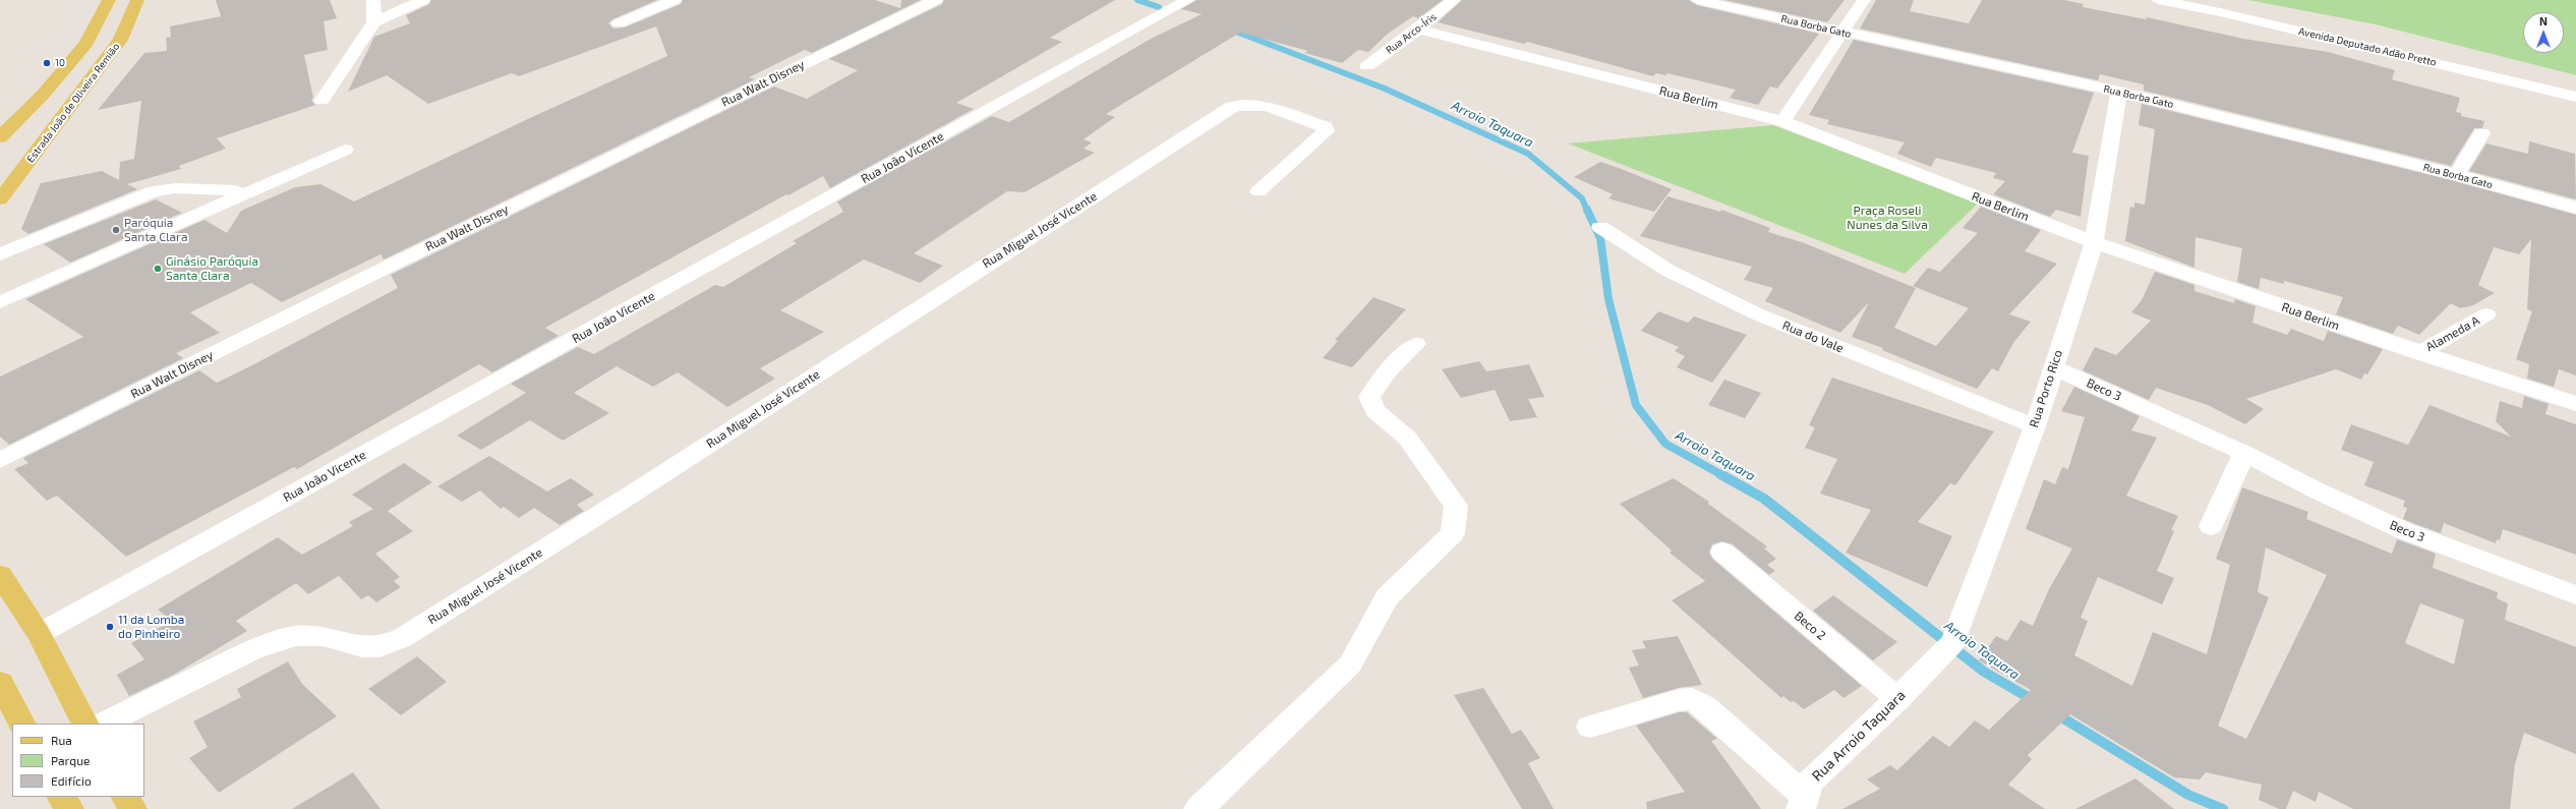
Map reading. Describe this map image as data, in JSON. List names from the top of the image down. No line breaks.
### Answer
{"streets":{"main road":["Estrada João de Oliveira Remião"],"street":["Rua Borba Gato","Rua Arco-Íris","Avenida Deputado Adão Pretto","Rua Walt Disney","Rua Berlim","Rua João Vicente","Rua Miguel José Vicente","Alameda A","Rua do Vale","Rua Porto Rico","Beco 3","Beco 2","Rua Arroio Taquara"]},"crossings":[["Rua Borba Gato","Rua Porto Rico"],["Rua Arco-Íris","Rua Berlim"],["Rua Berlim","Alameda A"],["Rua Berlim","Rua Porto Rico"],["Rua do Vale","Rua Porto Rico"],["Rua Porto Rico","Beco 3"],["Rua Porto Rico","Rua Arroio Taquara"],["Beco 2","Rua Arroio Taquara"]],"water":["Arroio Taquara"],"parks":["Praça Roseli Nunes da Silva"],"places":["10","Paróquia Santa Clara","Ginásio Paróquia Santa Clara","11 da Lomba do Pinheiro"],"legend":["Rua","Parque","Edifício"],"north":"top"}
